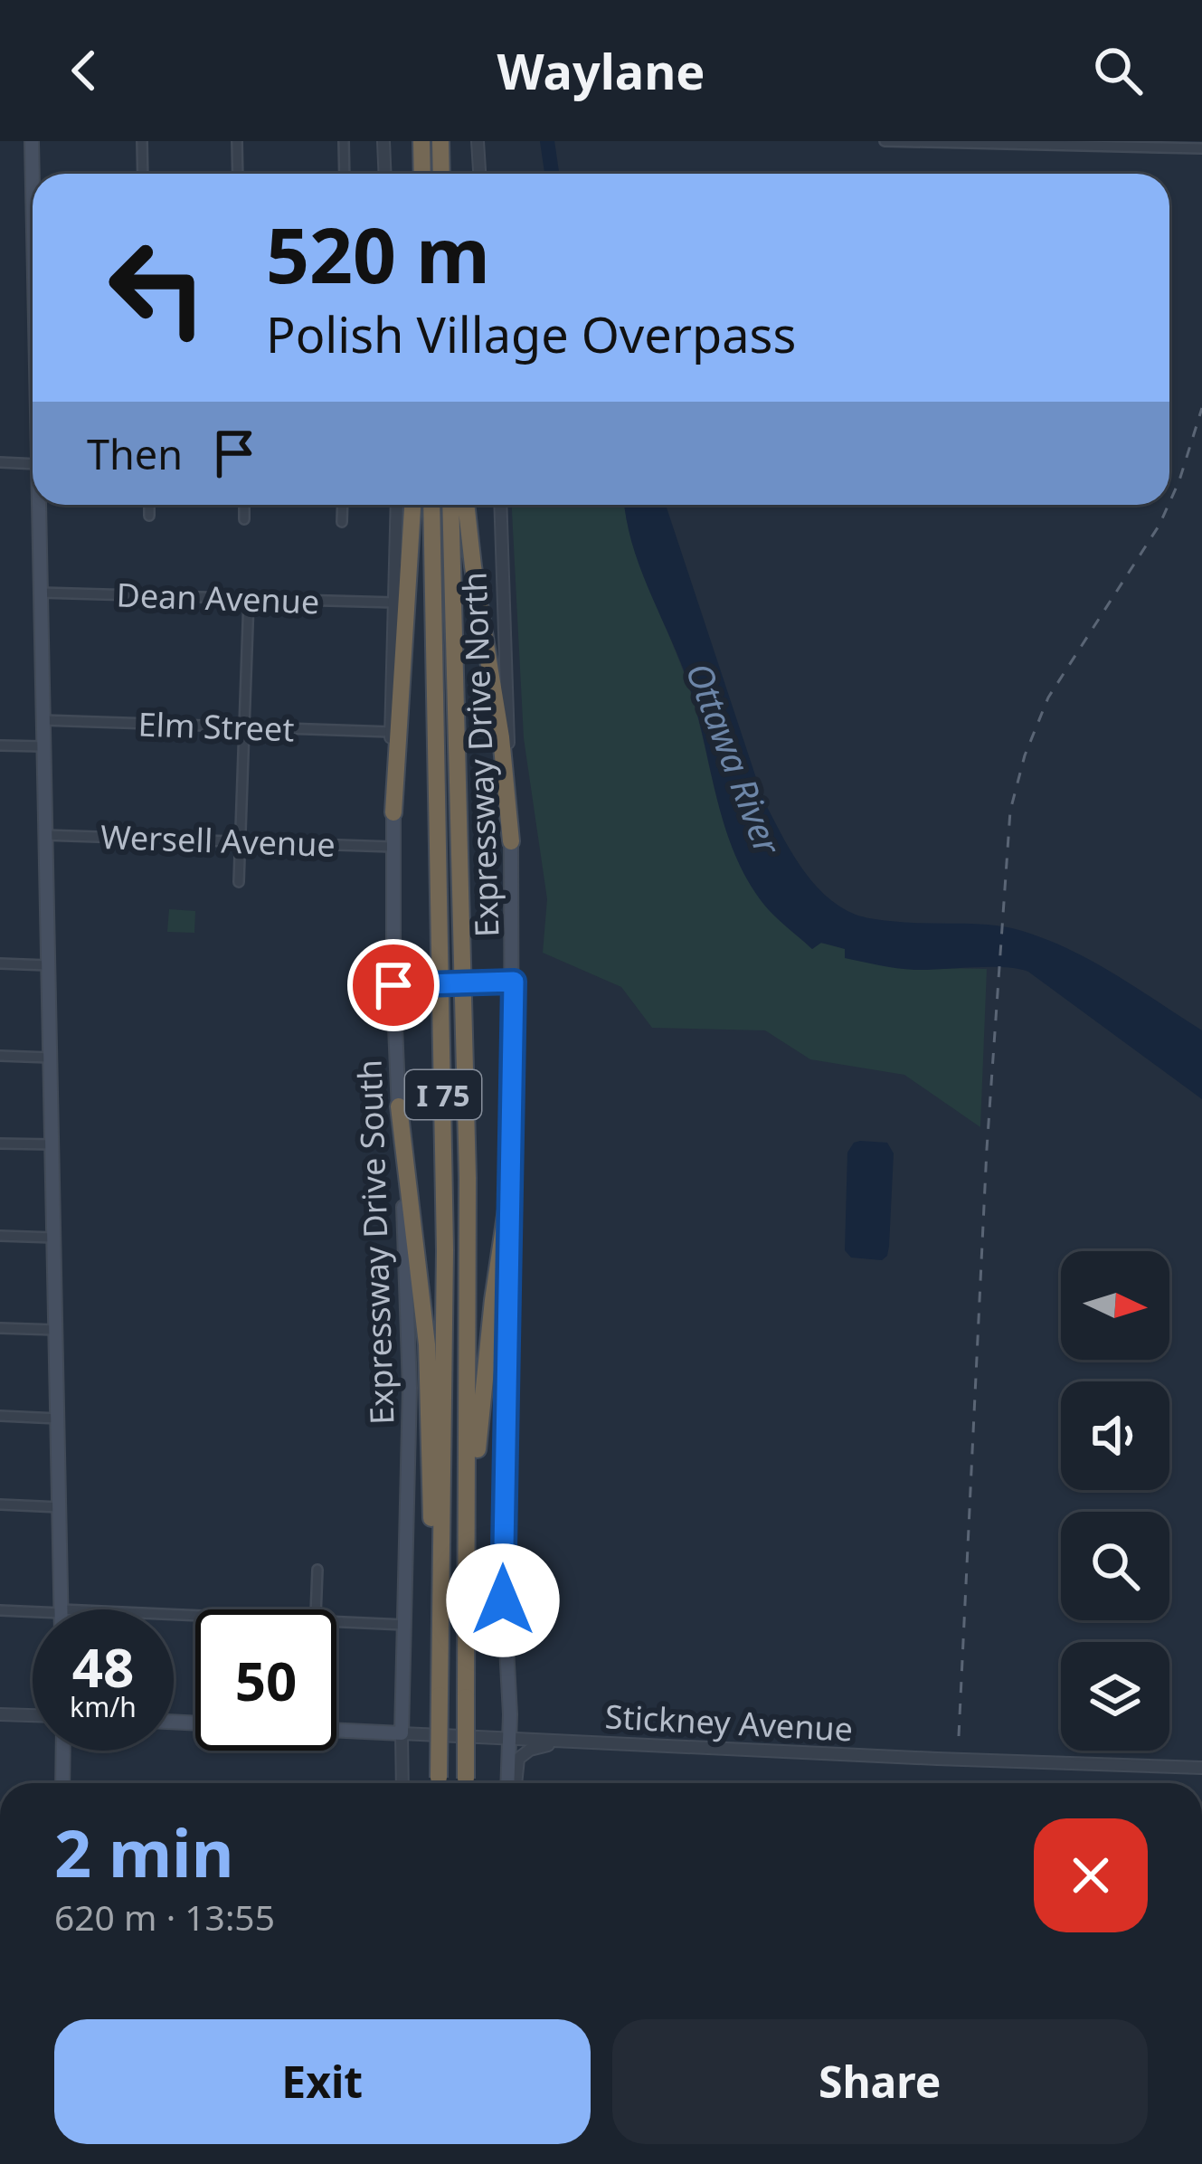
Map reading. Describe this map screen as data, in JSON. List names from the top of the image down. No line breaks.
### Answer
{"streets":{"highway":["I 75"],"main road":["Expressway Drive North","Expressway Drive South","Stickney Avenue"],"street":["Dean Avenue","Elm Street","Wersell Avenue"]},"crossings":[["Dean Avenue","Expressway Drive South"],["Elm Street","Expressway Drive South"],["Expressway Drive North","Stickney Avenue"],["Wersell Avenue","Expressway Drive South"],["Expressway Drive South","Stickney Avenue"]],"water":["Ottawa River"],"north":"right","page":{"header":"Waylane","turn":["520 m","Polish Village Overpass"],"then":"Then","speed":"48 km/h","limit":"50","heading":["2 min","620 m · 13:55"],"buttons":["Exit","Share"]}}
